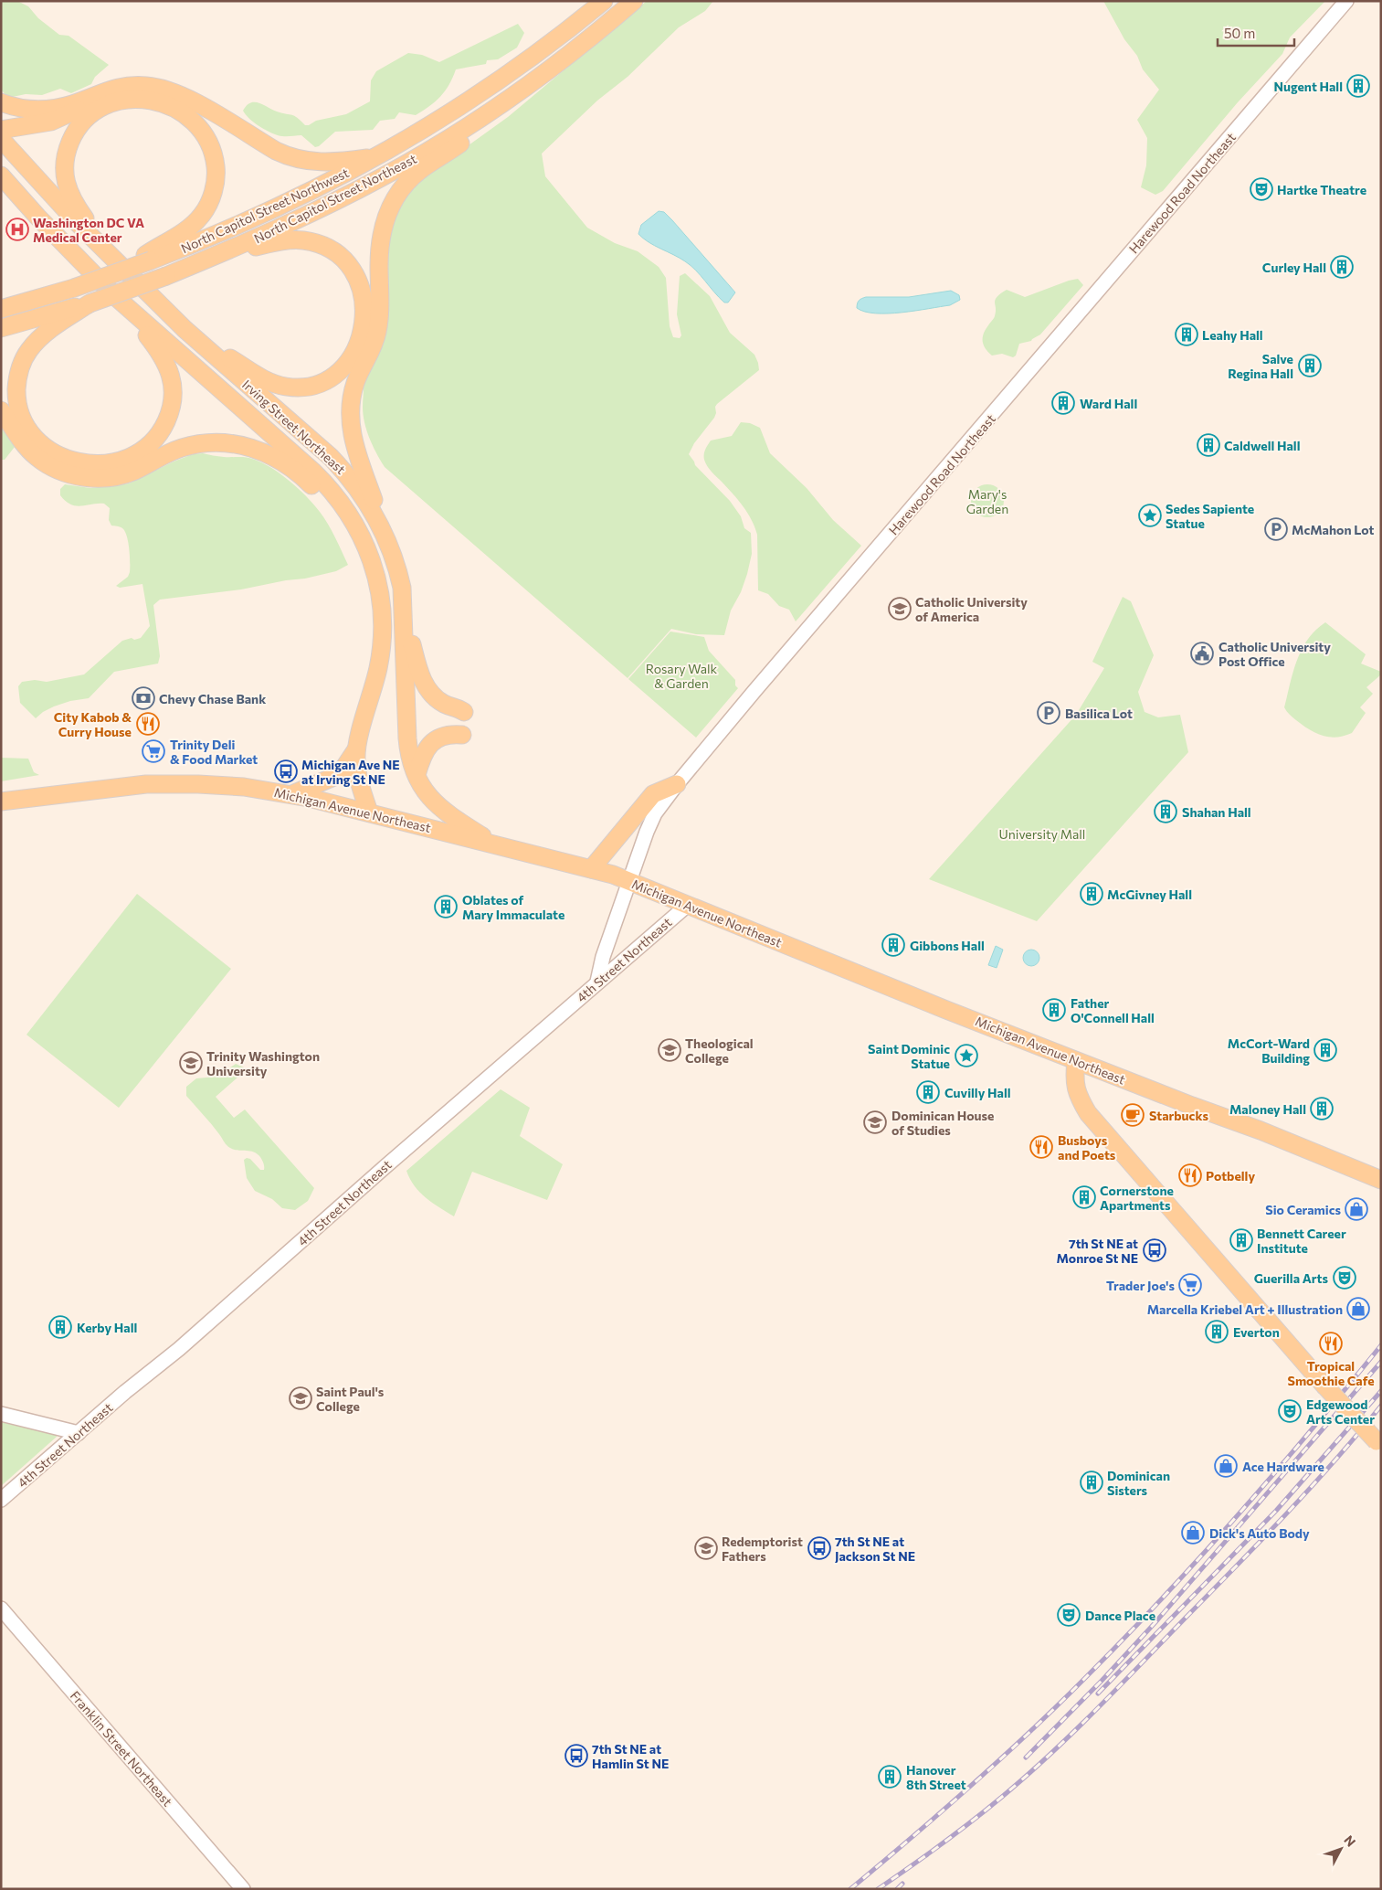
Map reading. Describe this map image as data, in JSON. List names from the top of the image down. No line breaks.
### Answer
{"streets":{"main road":["North Capitol Street Northeast","North Capitol Street Northwest","Irving Street Northeast","Michigan Avenue Northeast"],"street":["Harewood Road Northeast","4th Street Northeast","Franklin Street Northeast"]},"crossings":[["Harewood Road Northeast","Michigan Avenue Northeast"],["Harewood Road Northeast","4th Street Northeast"],["North Capitol Street Northwest","Irving Street Northeast"],["Irving Street Northeast","Michigan Avenue Northeast"],["Michigan Avenue Northeast","4th Street Northeast"]],"parks":["Mary's Garden","Rosary Walk & Garden","University Mall"],"places":{"building":["Nugent Hall","Curley Hall","Leahy Hall","Salve Regina Hall","Ward Hall","Caldwell Hall","Shahan Hall","McGivney Hall","Oblates of Mary Immaculate","Gibbons Hall","Father O'Connell Hall","McCort-Ward Building","Cuvilly Hall","Maloney Hall","Cornerstone Apartments","Bennett Career Institute","Kerby Hall","Everton","Dominican Sisters","Hanover 8th Street"],"theatre":["Hartke Theatre","Guerilla Arts","Edgewood Arts Center","Dance Place"],"hospital":["Washington DC VA Medical Center"],"place":["Sedes Sapiente Statue","Saint Dominic Statue"],"parking":["McMahon Lot","Basilica Lot"],"school or university":["Catholic University of America","Theological College","Trinity Washington University","Dominican House of Studies","Saint Paul's College","Redemptorist Fathers"],"public building":["Catholic University Post Office"],"bank":["Chevy Chase Bank"],"restaurant":["City Kabob & Curry House","Busboys and Poets","Potbelly","Tropical Smoothie Cafe"],"supermarket":["Trinity Deli & Food Market","Trader Joe's"],"bus stop":["Michigan Ave NE at Irving St NE","7th St NE at Monroe St NE","7th St NE at Jackson St NE","7th St NE at Hamlin St NE"],"cafe":["Starbucks"],"shop":["Sio Ceramics","Marcella Kriebel Art + Illustration","Ace Hardware","Dick's Auto Body"]},"scale_bar":"50 m","north":"top right"}
